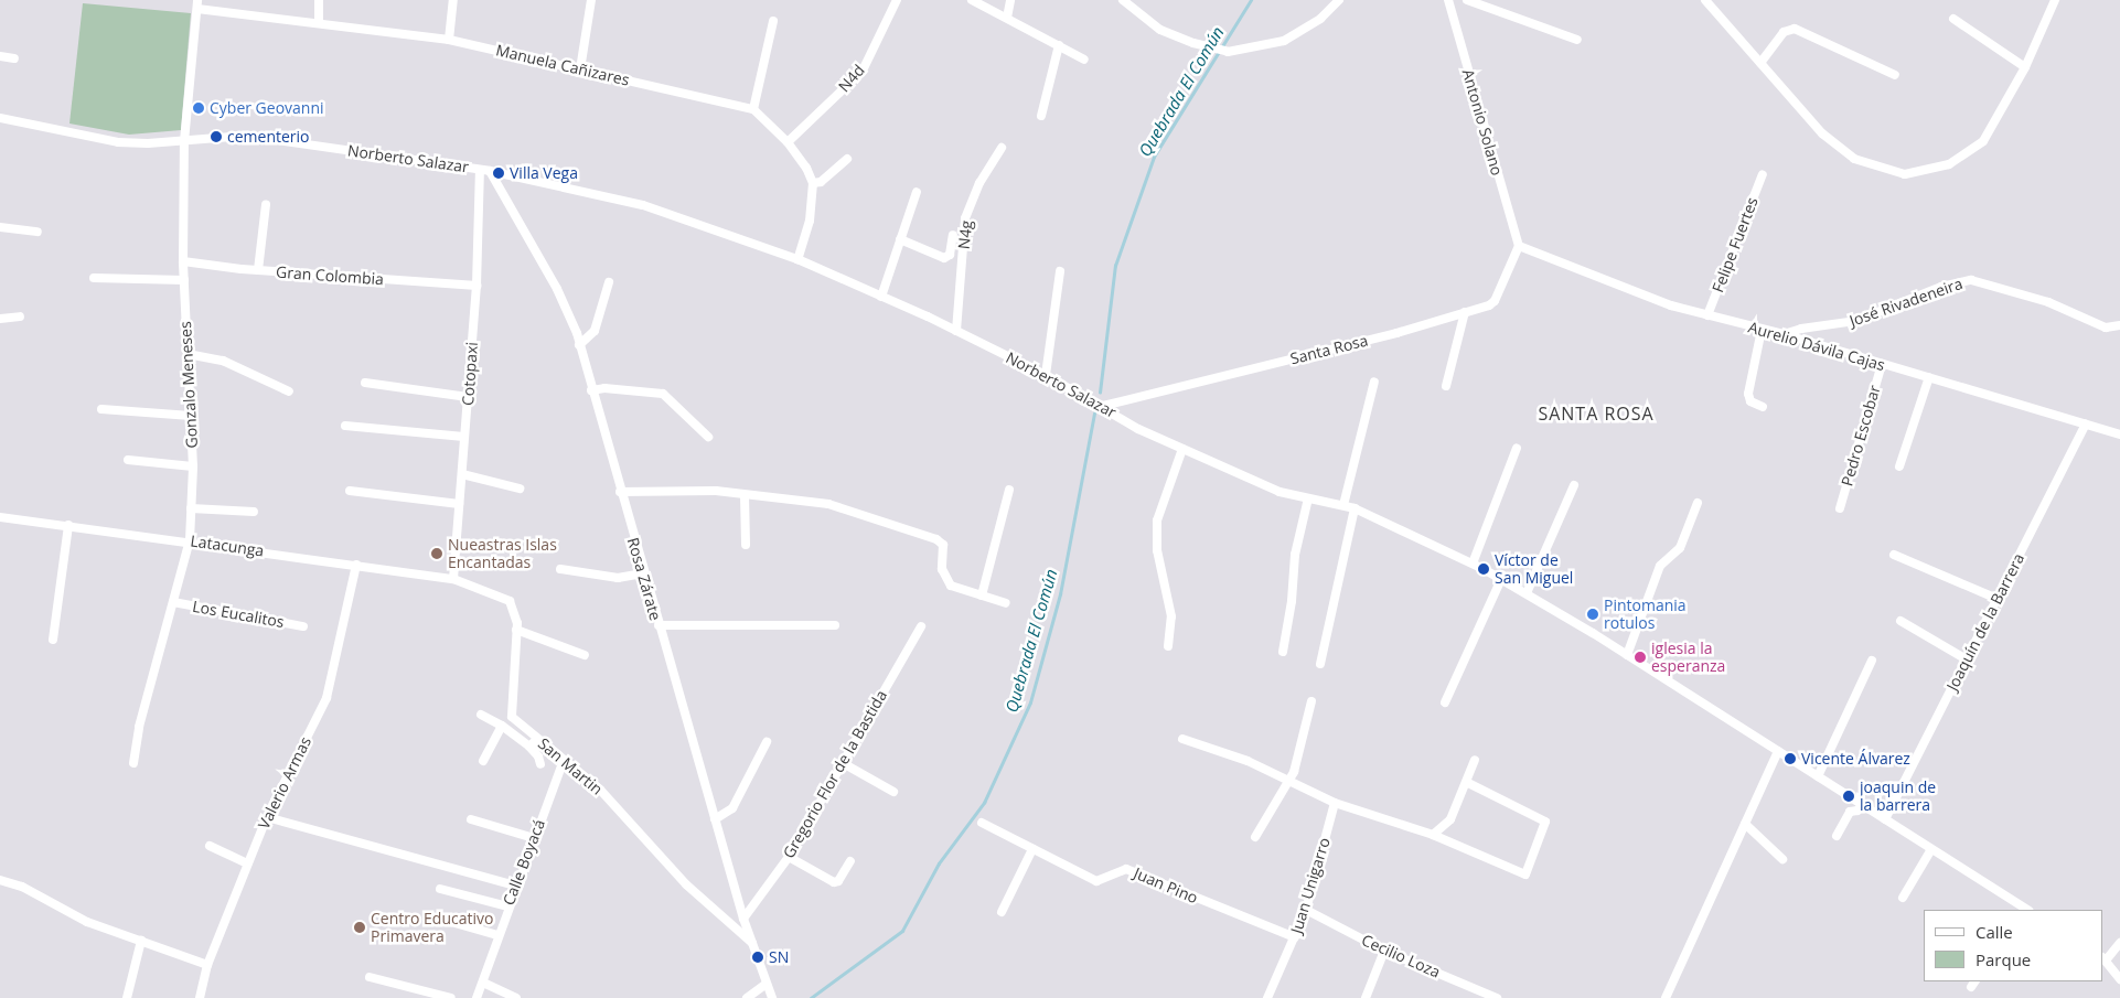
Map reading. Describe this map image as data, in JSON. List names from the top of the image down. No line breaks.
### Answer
{"streets":{"street":["Manuela Cañizares","N4d","Antonio Solano","Norberto Salazar","N4g","Felipe Fuertes","Gran Colombia","José Rivadeneira","Aurelio Dávila Cajas","Santa Rosa","Cotopaxi","Gonzalo Meneses","Pedro Escobar","Latacunga","Rosa Zárate","Los Eucalitos","Joaquín de la Barrera","San Martin","Gregorio Flor de la Bastida","Valerio Armas","Calle Boyacá","Juan Pino","Juan Unigarro","Cecilio Loza"]},"crossings":[["Manuela Cañizares","Gonzalo Meneses"],["Antonio Solano","Aurelio Dávila Cajas"],["Antonio Solano","Santa Rosa"],["Norberto Salazar","N4g"],["Norberto Salazar","Santa Rosa"],["Norberto Salazar","Cotopaxi"],["Norberto Salazar","Gonzalo Meneses"],["Norberto Salazar","Rosa Zárate"],["Norberto Salazar","Joaquín de la Barrera"],["Felipe Fuertes","Aurelio Dávila Cajas"],["Gran Colombia","Cotopaxi"],["Gran Colombia","Gonzalo Meneses"],["José Rivadeneira","Aurelio Dávila Cajas"],["Aurelio Dávila Cajas","Santa Rosa"],["Aurelio Dávila Cajas","Pedro Escobar"],["Aurelio Dávila Cajas","Joaquín de la Barrera"],["Cotopaxi","Latacunga"],["Cotopaxi","San Martin"],["Gonzalo Meneses","Latacunga"],["Gonzalo Meneses","Los Eucalitos"],["Latacunga","San Martin"],["Latacunga","Valerio Armas"],["Rosa Zárate","San Martin"],["Rosa Zárate","Gregorio Flor de la Bastida"],["San Martin","Calle Boyacá"],["Juan Pino","Juan Unigarro"],["Juan Unigarro","Cecilio Loza"]],"districts":["SANTA ROSA"],"water":["Quebrada El Común"],"places":["Cyber Geovanni","cementerio","Villa Vega","Nueastras Islas Encantadas","Víctor de San Miguel","Pintomania rotulos","iglesia la esperanza","Vicente Álvarez","joaquin de la barrera","Centro Educativo Primavera","SN"],"legend":["Calle","Parque"]}
